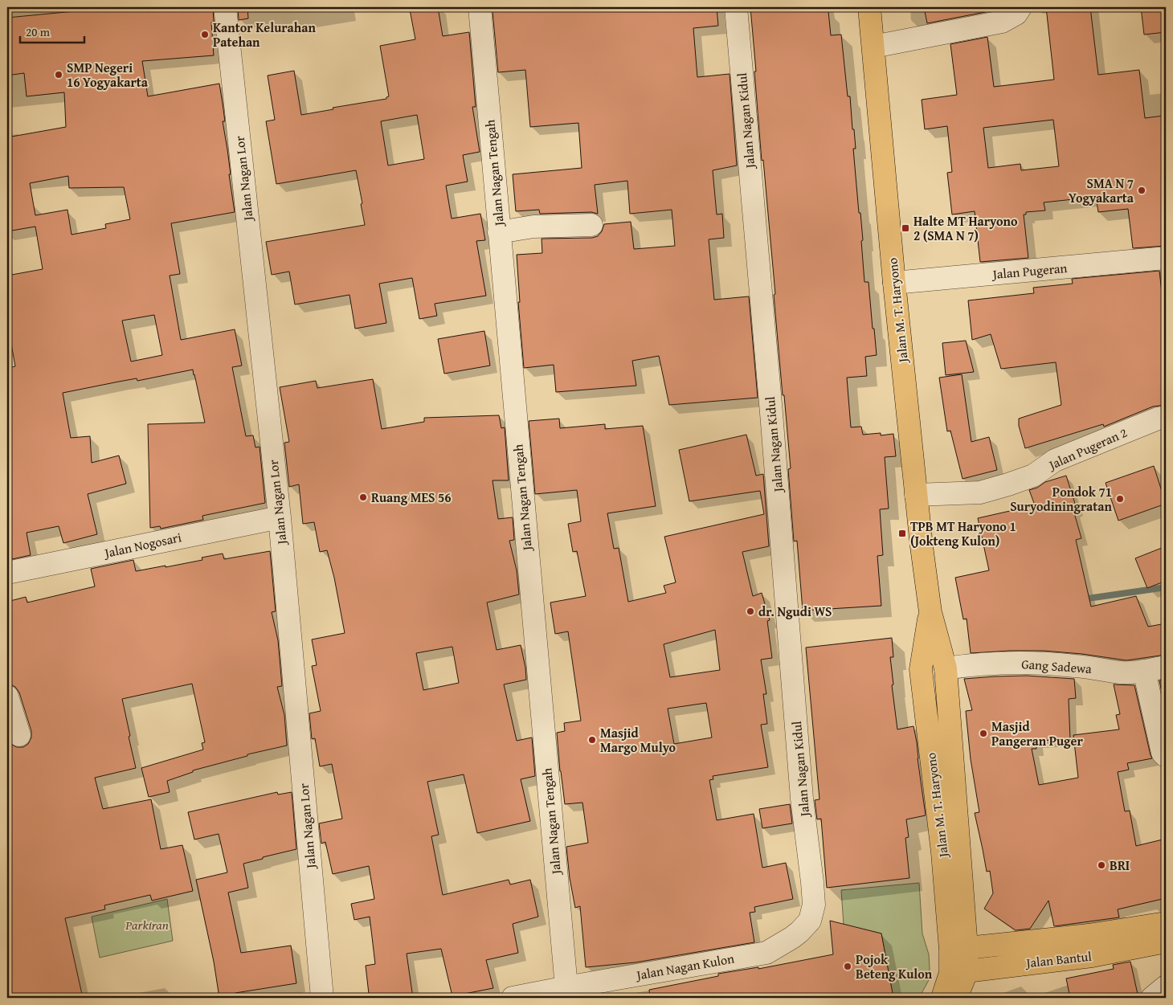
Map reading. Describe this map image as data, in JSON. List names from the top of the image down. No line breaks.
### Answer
{"streets":{"main road":["Jalan M. T. Haryono","Jalan Bantul"],"street":["Jalan Nagan Kidul","Jalan Nagan Tengah","Jalan Nagan Lor","Jalan Pugeran","Jalan Pugeran 2","Jalan Nogosari","Gang Sadewa","Jalan Nagan Kulon"]},"crossings":[["Jalan Nagan Kidul","Jalan Nagan Kulon"],["Jalan Nagan Tengah","Jalan Nagan Kulon"],["Jalan Nagan Lor","Jalan Nogosari"],["Jalan Pugeran","Jalan M. T. Haryono"],["Jalan M. T. Haryono","Jalan Pugeran 2"],["Jalan M. T. Haryono","Gang Sadewa"],["Jalan M. T. Haryono","Jalan Bantul"]],"parks":["Parkiran"],"places":{"other":["Kantor Kelurahan Patehan","SMP Negeri 16 Yogyakarta","SMA N 7 Yogyakarta","Ruang MES 56","Pondok 71 Suryodiningratan","dr. Ngudi WS","Masjid Pangeran Puger","Masjid Margo Mulyo","BRI","Pojok Beteng Kulon"],"transit":["Halte MT Haryono 2 (SMA N 7)","TPB MT Haryono 1 (Jokteng Kulon)"]},"scale_bar":"20 m"}
